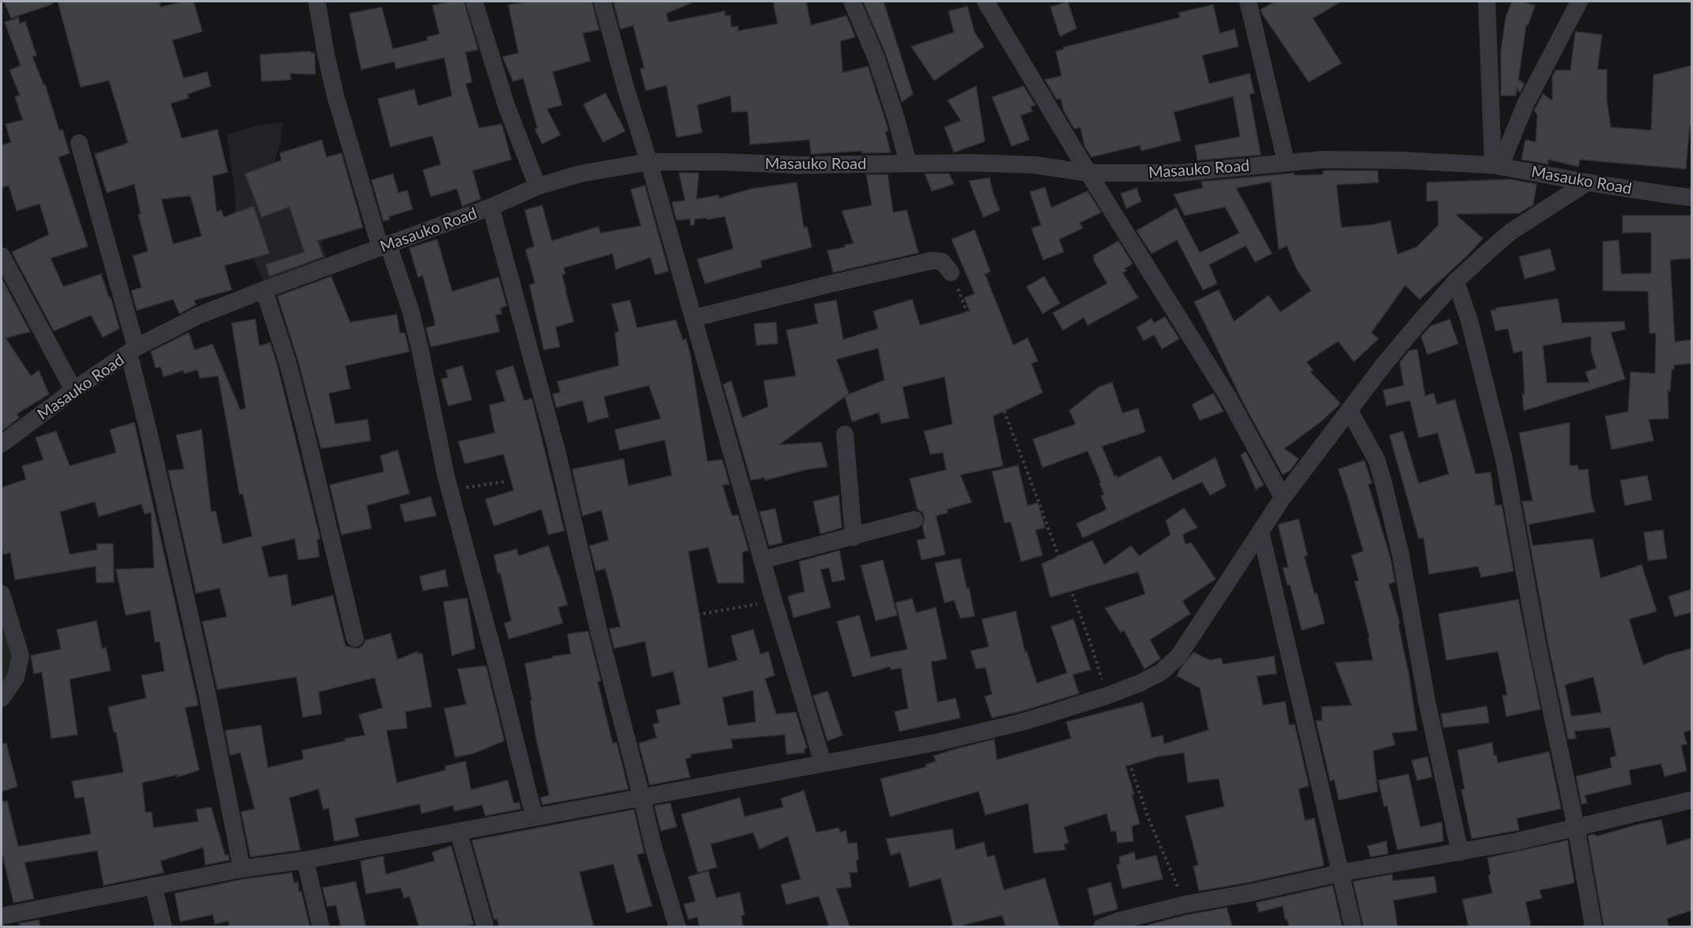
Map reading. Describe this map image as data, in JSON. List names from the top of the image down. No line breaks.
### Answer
{"streets":{"street":["Masauko Road"]}}
